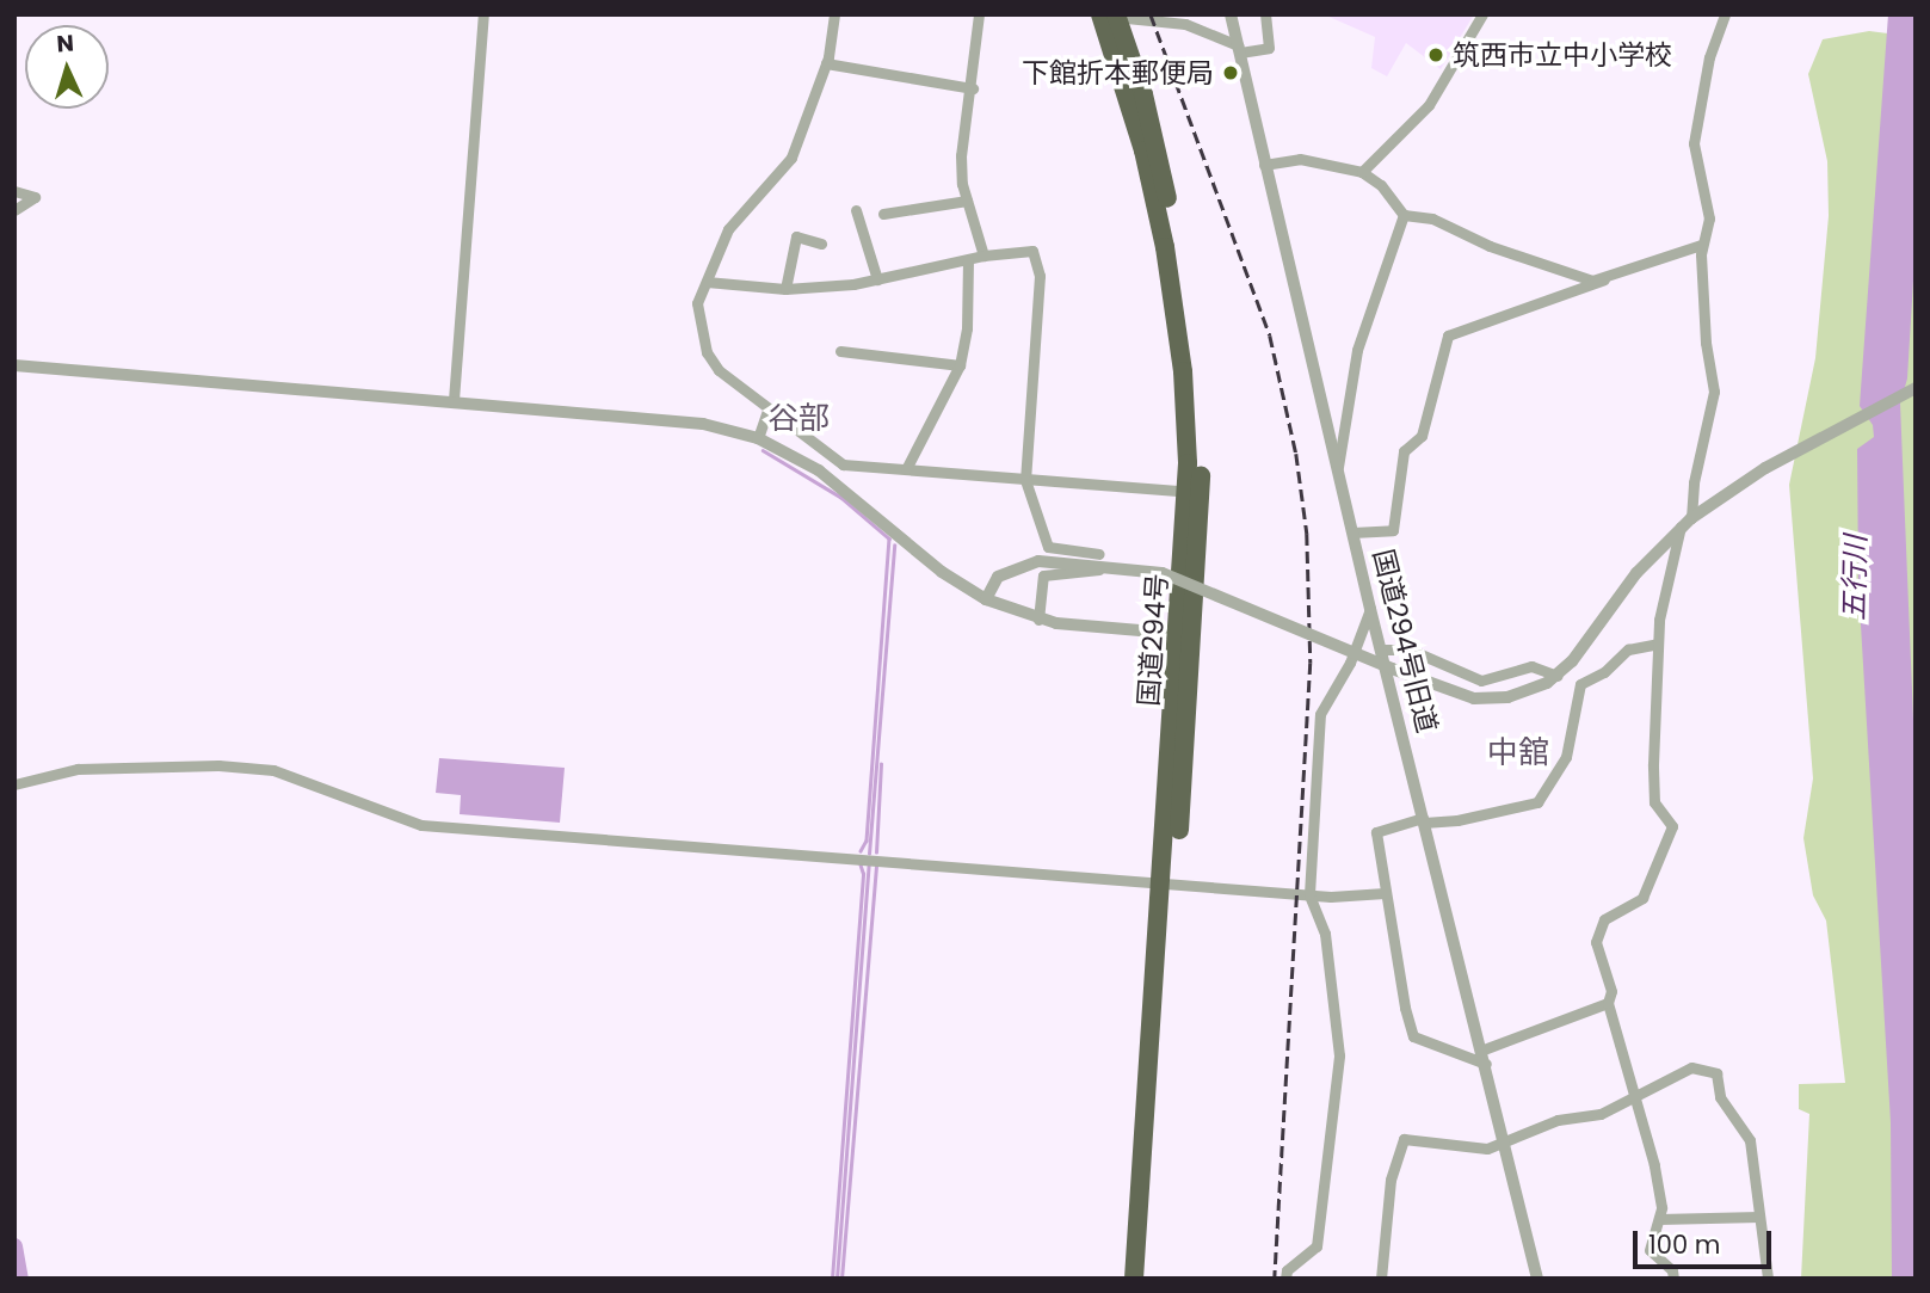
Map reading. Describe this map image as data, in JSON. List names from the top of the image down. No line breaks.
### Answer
{"streets":{"highway":["国道294号"],"street":["国道294号旧道"]},"districts":["谷部","中舘"],"water":["五行川"],"places":["筑西市立中小学校","下館折本郵便局"],"scale_bar":"100 m","north":"top"}
